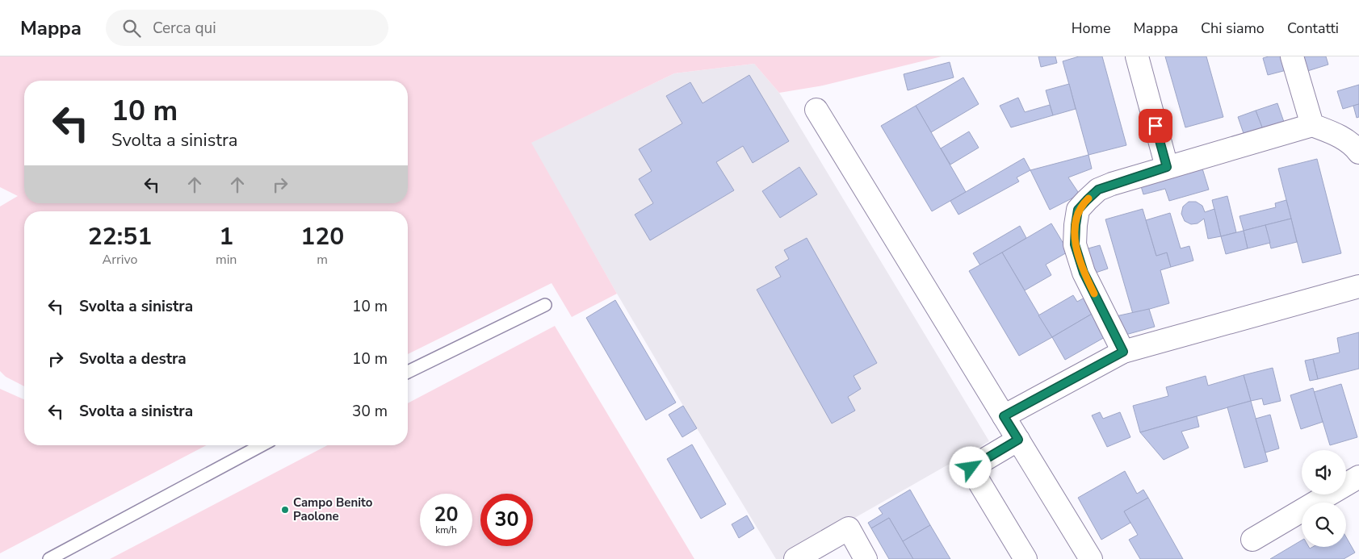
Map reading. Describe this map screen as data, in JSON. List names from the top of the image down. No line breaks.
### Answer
{"places":["Campo Benito Paolone"],"page":{"header":"Mappa","search":"Cerca qui","nav":["Home","Mappa","Chi siamo","Contatti"],"turn":["10 m","Svolta a sinistra"],"eta":["22:51","Arrivo","1","min","120","m"],"list":[{"name":"Svolta a sinistra","value":"10 m"},{"name":"Svolta a destra","value":"10 m"},{"name":"Svolta a sinistra","value":"30 m"}],"speed":"20 km/h","limit":"30"}}
